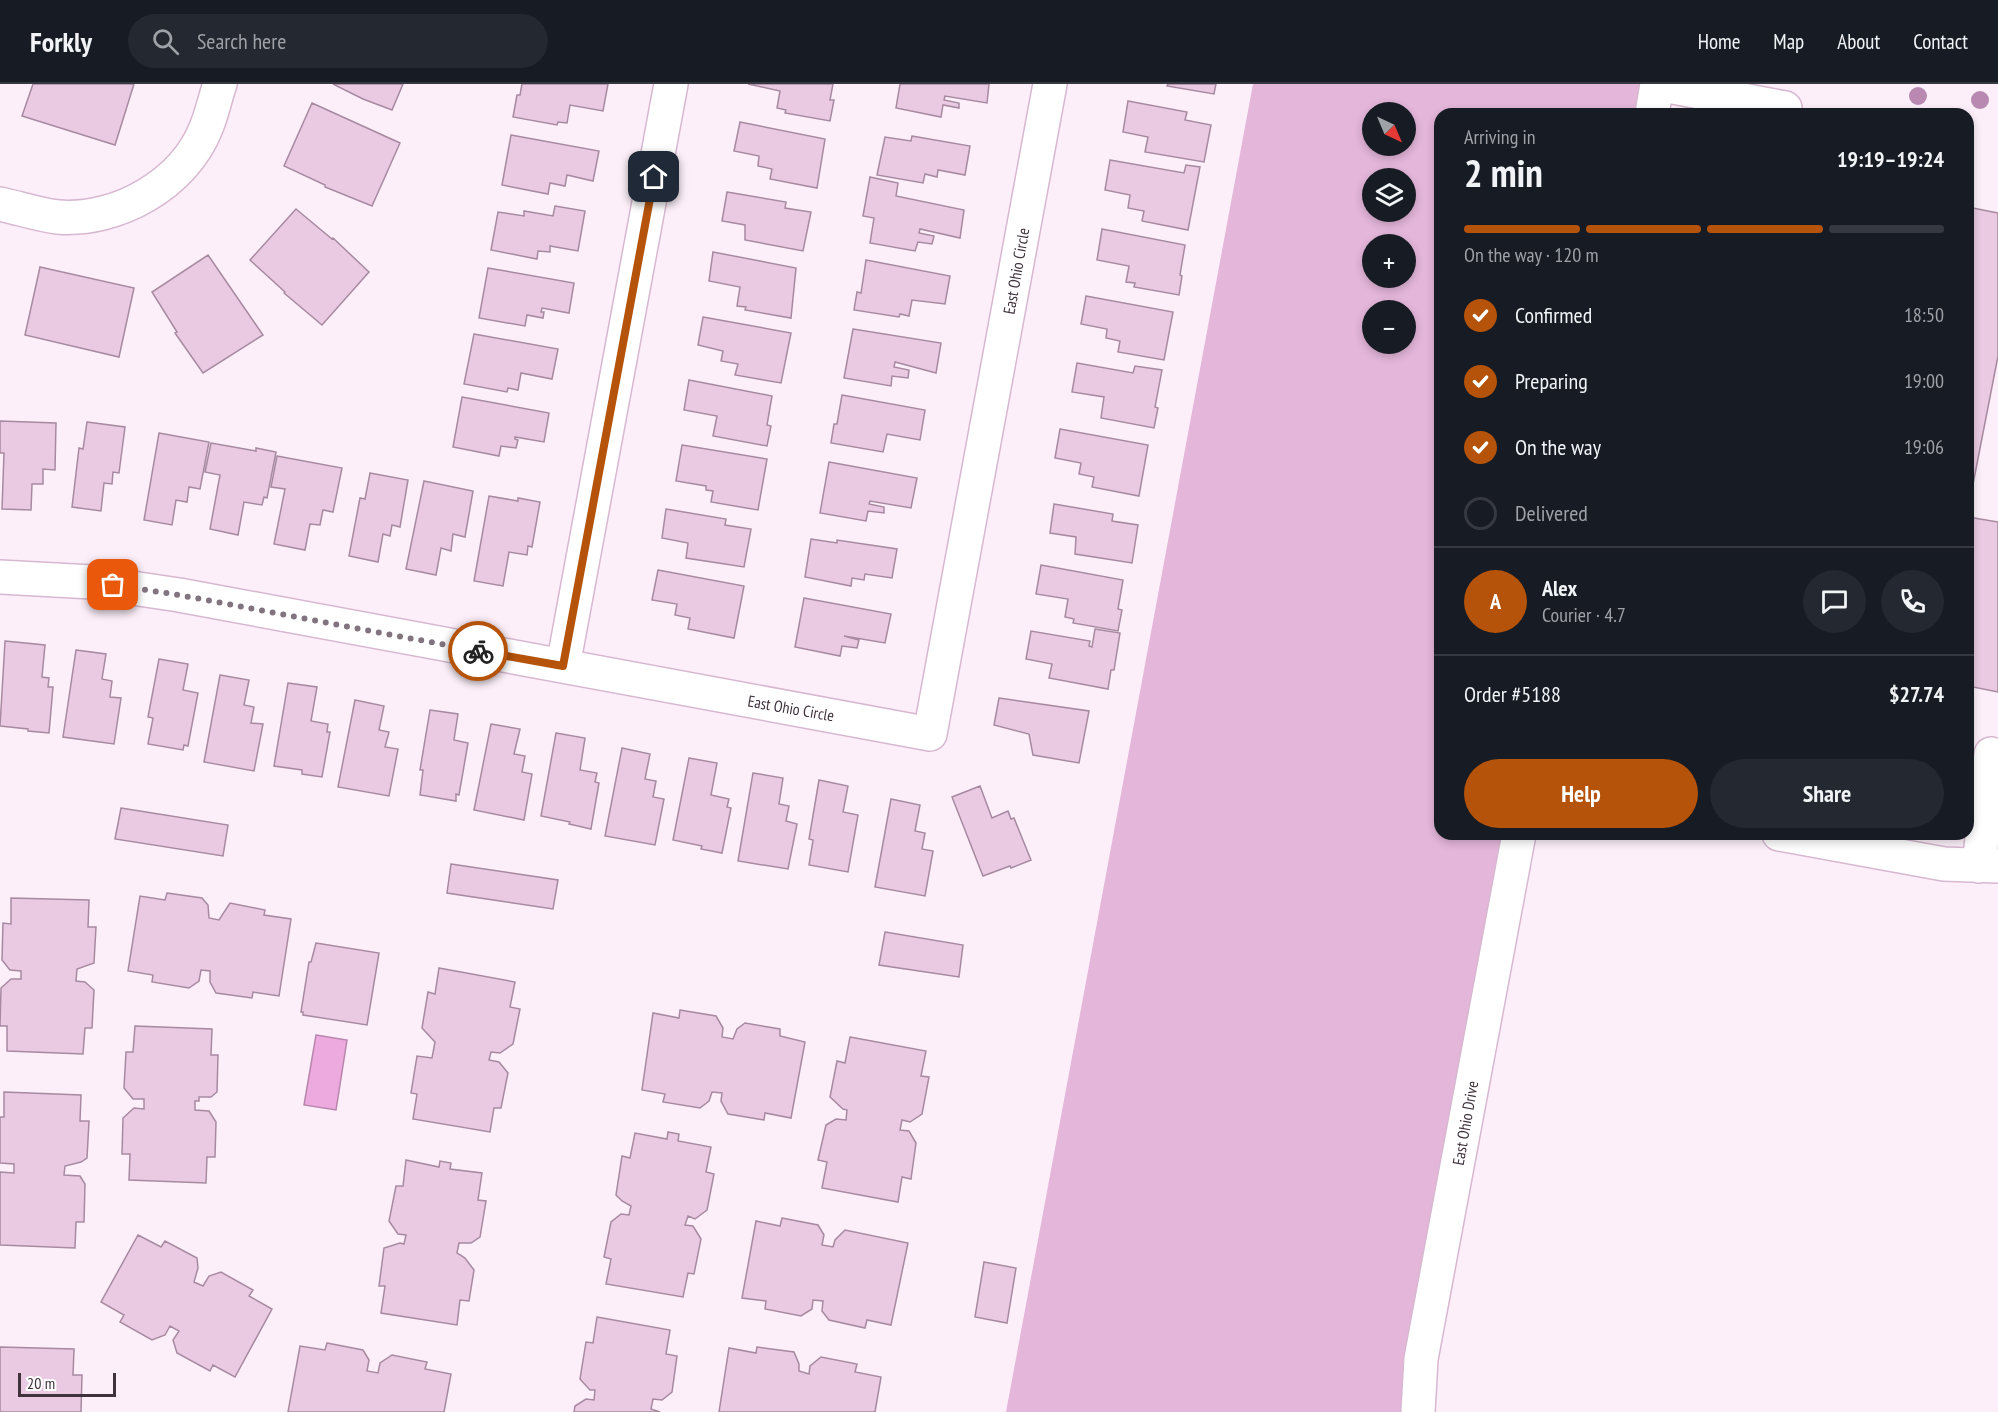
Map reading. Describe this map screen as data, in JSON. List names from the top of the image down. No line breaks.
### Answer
{"streets":{"street":["East Ohio Circle","East Ohio Drive"]},"scale_bar":"20 m","north":"bottom right","page":{"header":"Forkly","search":"Search here","nav":["Home","Map","About","Contact"],"map_buttons":["+","−"],"heading":["2 min","Arriving in","19:19–19:24"],"panel":["Alex","Courier · 4.7","Order #5188","$27.74"],"bar":"On the way · 120 m","list":[["Confirmed","18:50"],["Preparing","19:00"],["On the way","19:06"],"Delivered"],"round":"A","buttons":["Help","Share"],"scale":"20 m"}}
